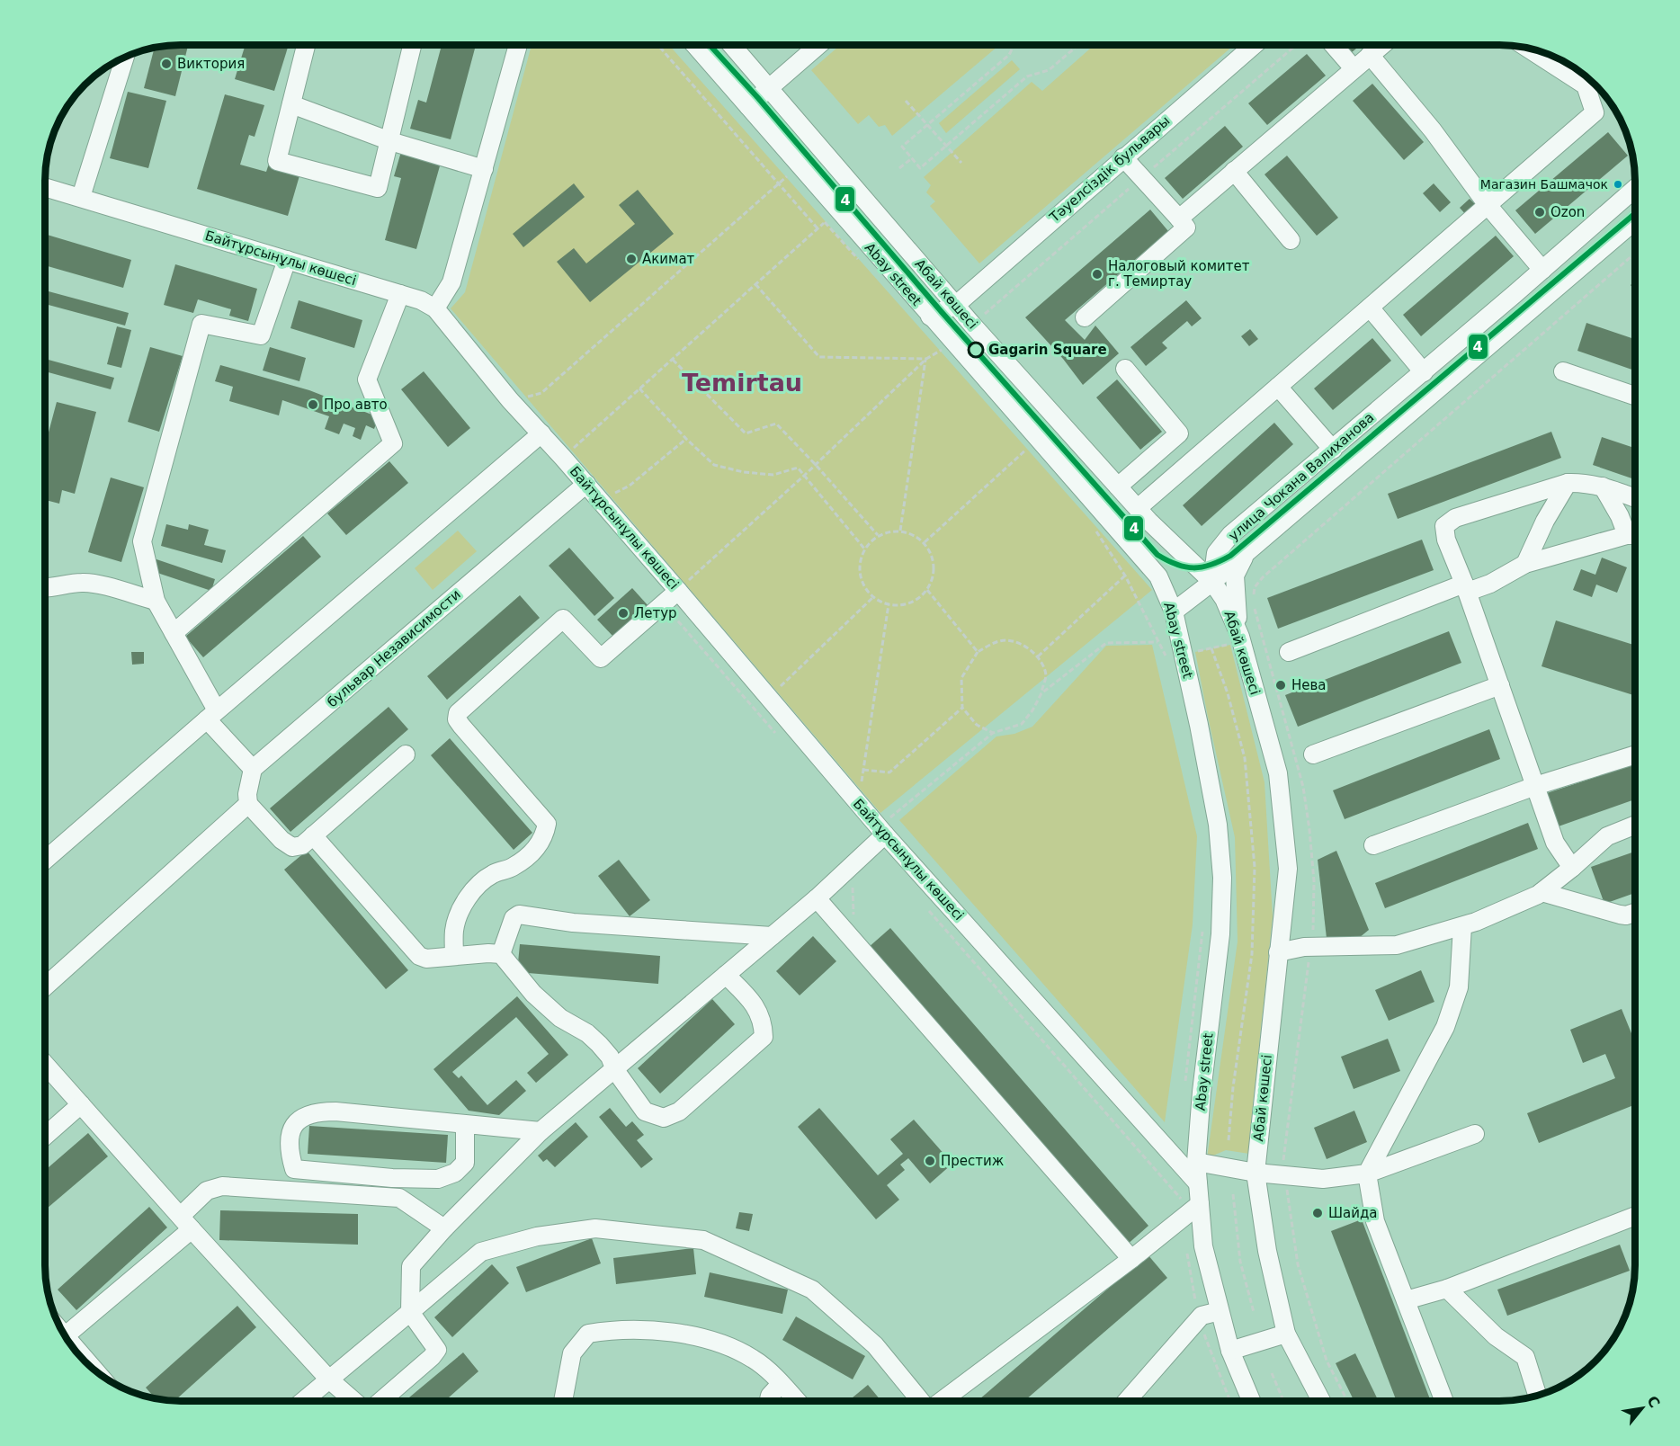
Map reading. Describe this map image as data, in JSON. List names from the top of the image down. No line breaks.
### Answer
{"streets":{"street":["Тәуелсіздік бульвары","Байтұрсынұлы көшесі","Abay street","Абай көшесі","улица Чокана Валиханова","бульвар Независимости"]},"crossings":[["Тәуелсіздік бульвары","Abay street"],["Тәуелсіздік бульвары","Абай көшесі"],["Байтұрсынұлы көшесі","Abay street"],["Байтұрсынұлы көшесі","бульвар Независимости"],["Абай көшесі","улица Чокана Валиханова"]],"districts":["Temirtau"],"places":["Виктория","Магазин Башмачок","Ozon","Акимат","Налоговый комитет г. Темиртау","Gagarin Square","Про авто","Летур","Нева","Престиж","Шайда"],"lines":["transit line 4"],"north":"top right"}
